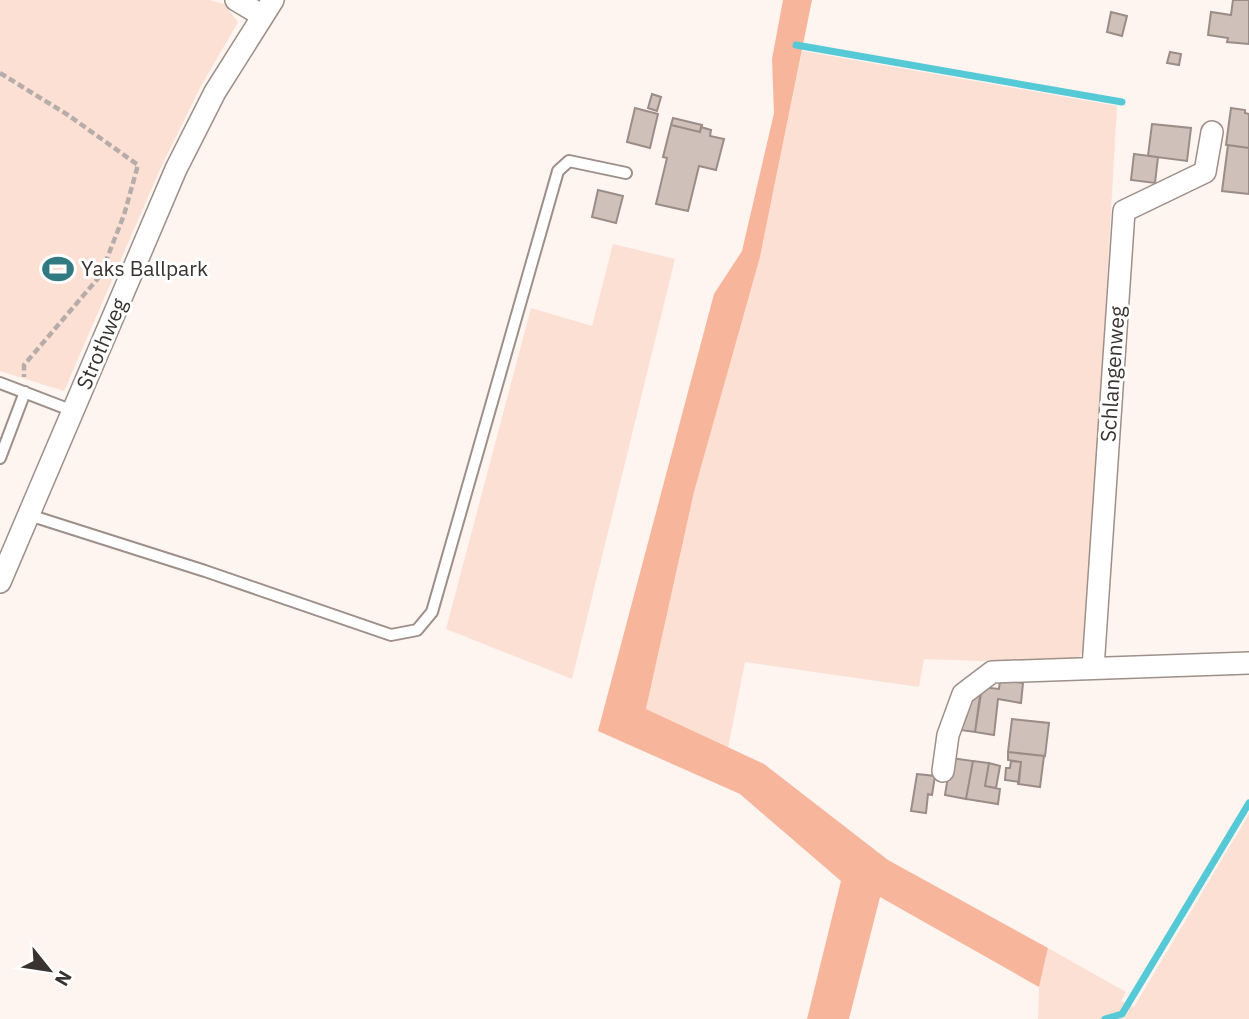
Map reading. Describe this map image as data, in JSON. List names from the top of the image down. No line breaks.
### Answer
{"streets":{"street":["Strothweg","Schlangenweg"]},"places":{"sports":["Yaks Ballpark"]},"north":"bottom right"}
